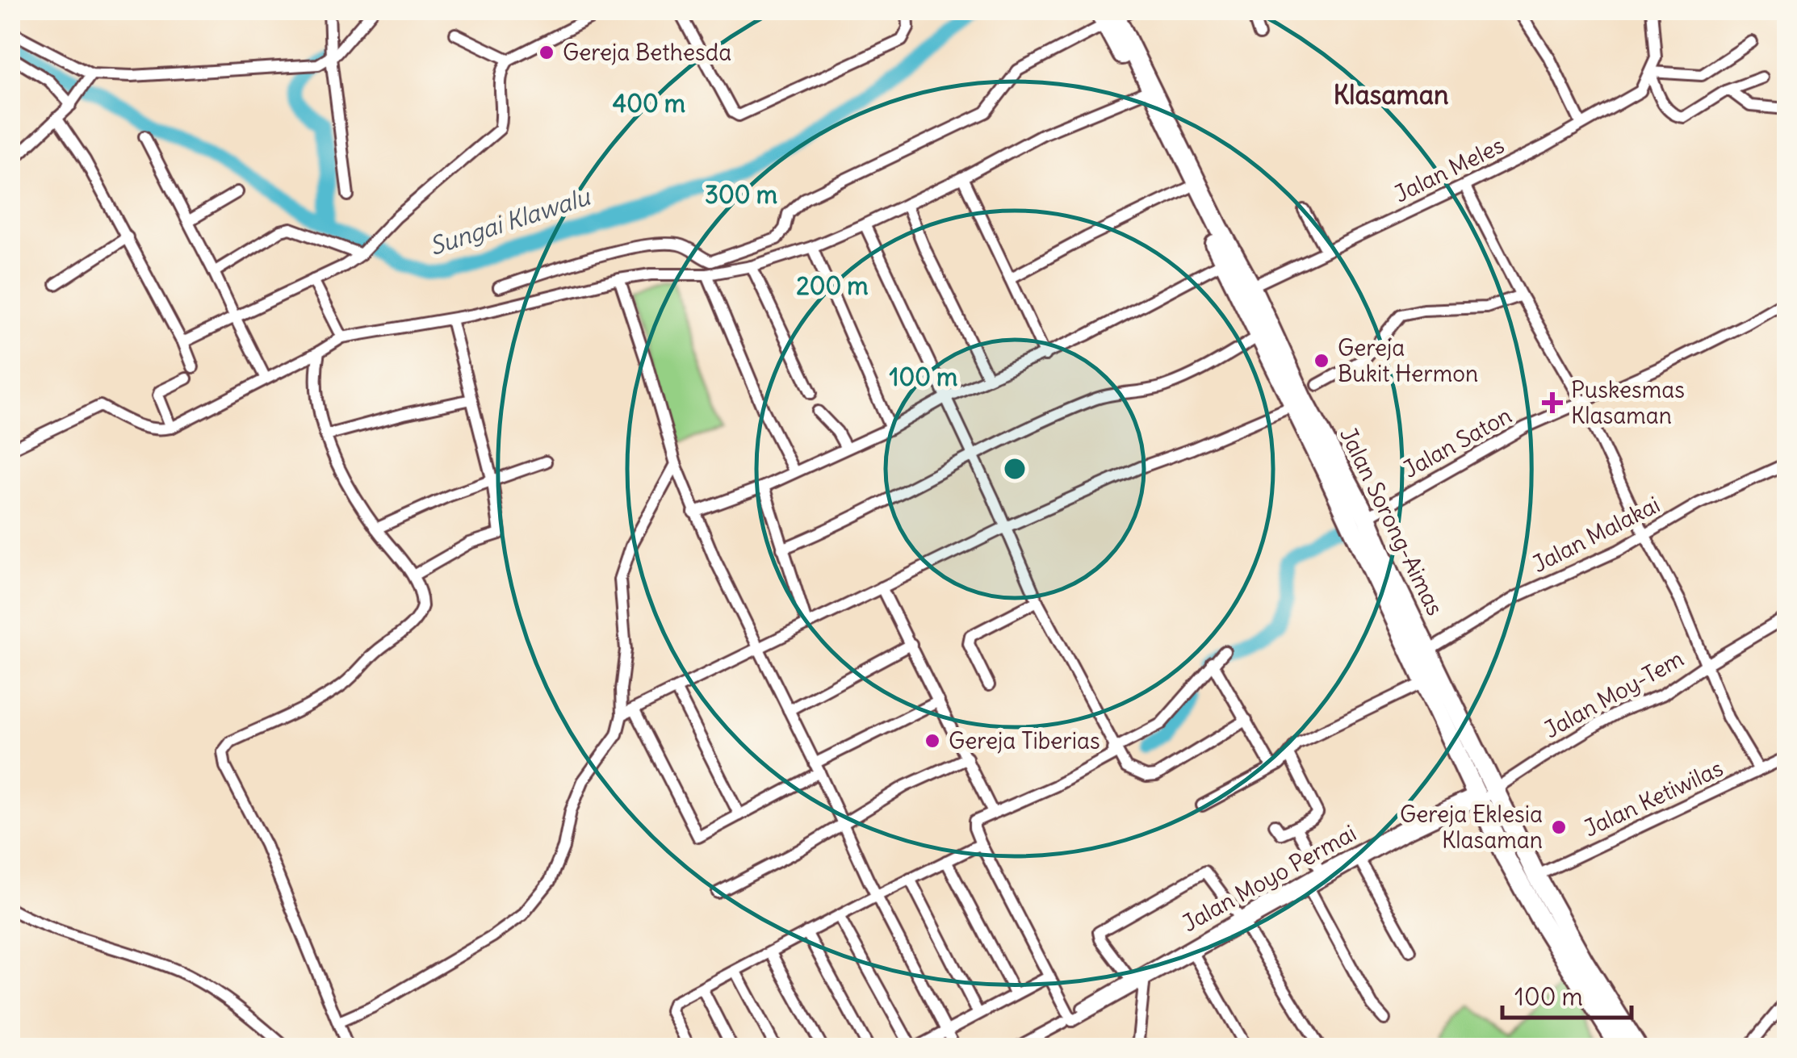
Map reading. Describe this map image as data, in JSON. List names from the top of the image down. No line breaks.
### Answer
{"streets":{"highway":["Jalan Sorong-Aimas"],"street":["Jalan Meles","Jalan Saton","Jalan Malakai","Jalan Moy-Tem","Jalan Ketiwilas","Jalan Moyo Permai"]},"crossings":[["Jalan Meles","Jalan Sorong-Aimas"],["Jalan Saton","Jalan Sorong-Aimas"],["Jalan Sorong-Aimas","Jalan Malakai"],["Jalan Sorong-Aimas","Jalan Moy-Tem"],["Jalan Sorong-Aimas","Jalan Ketiwilas"],["Jalan Sorong-Aimas","Jalan Moyo Permai"],["Jalan Moy-Tem","Jalan Moyo Permai"]],"districts":["Klasaman"],"water":["Sungai Klawalu"],"places":{"other":["Gereja Bethesda","Gereja Bukit Hermon","Gereja Tiberias","Gereja Eklesia Klasaman"],"health":["Puskesmas Klasaman"]},"scale_bar":"100 m","rings":["400 m","300 m","200 m","100 m"]}
